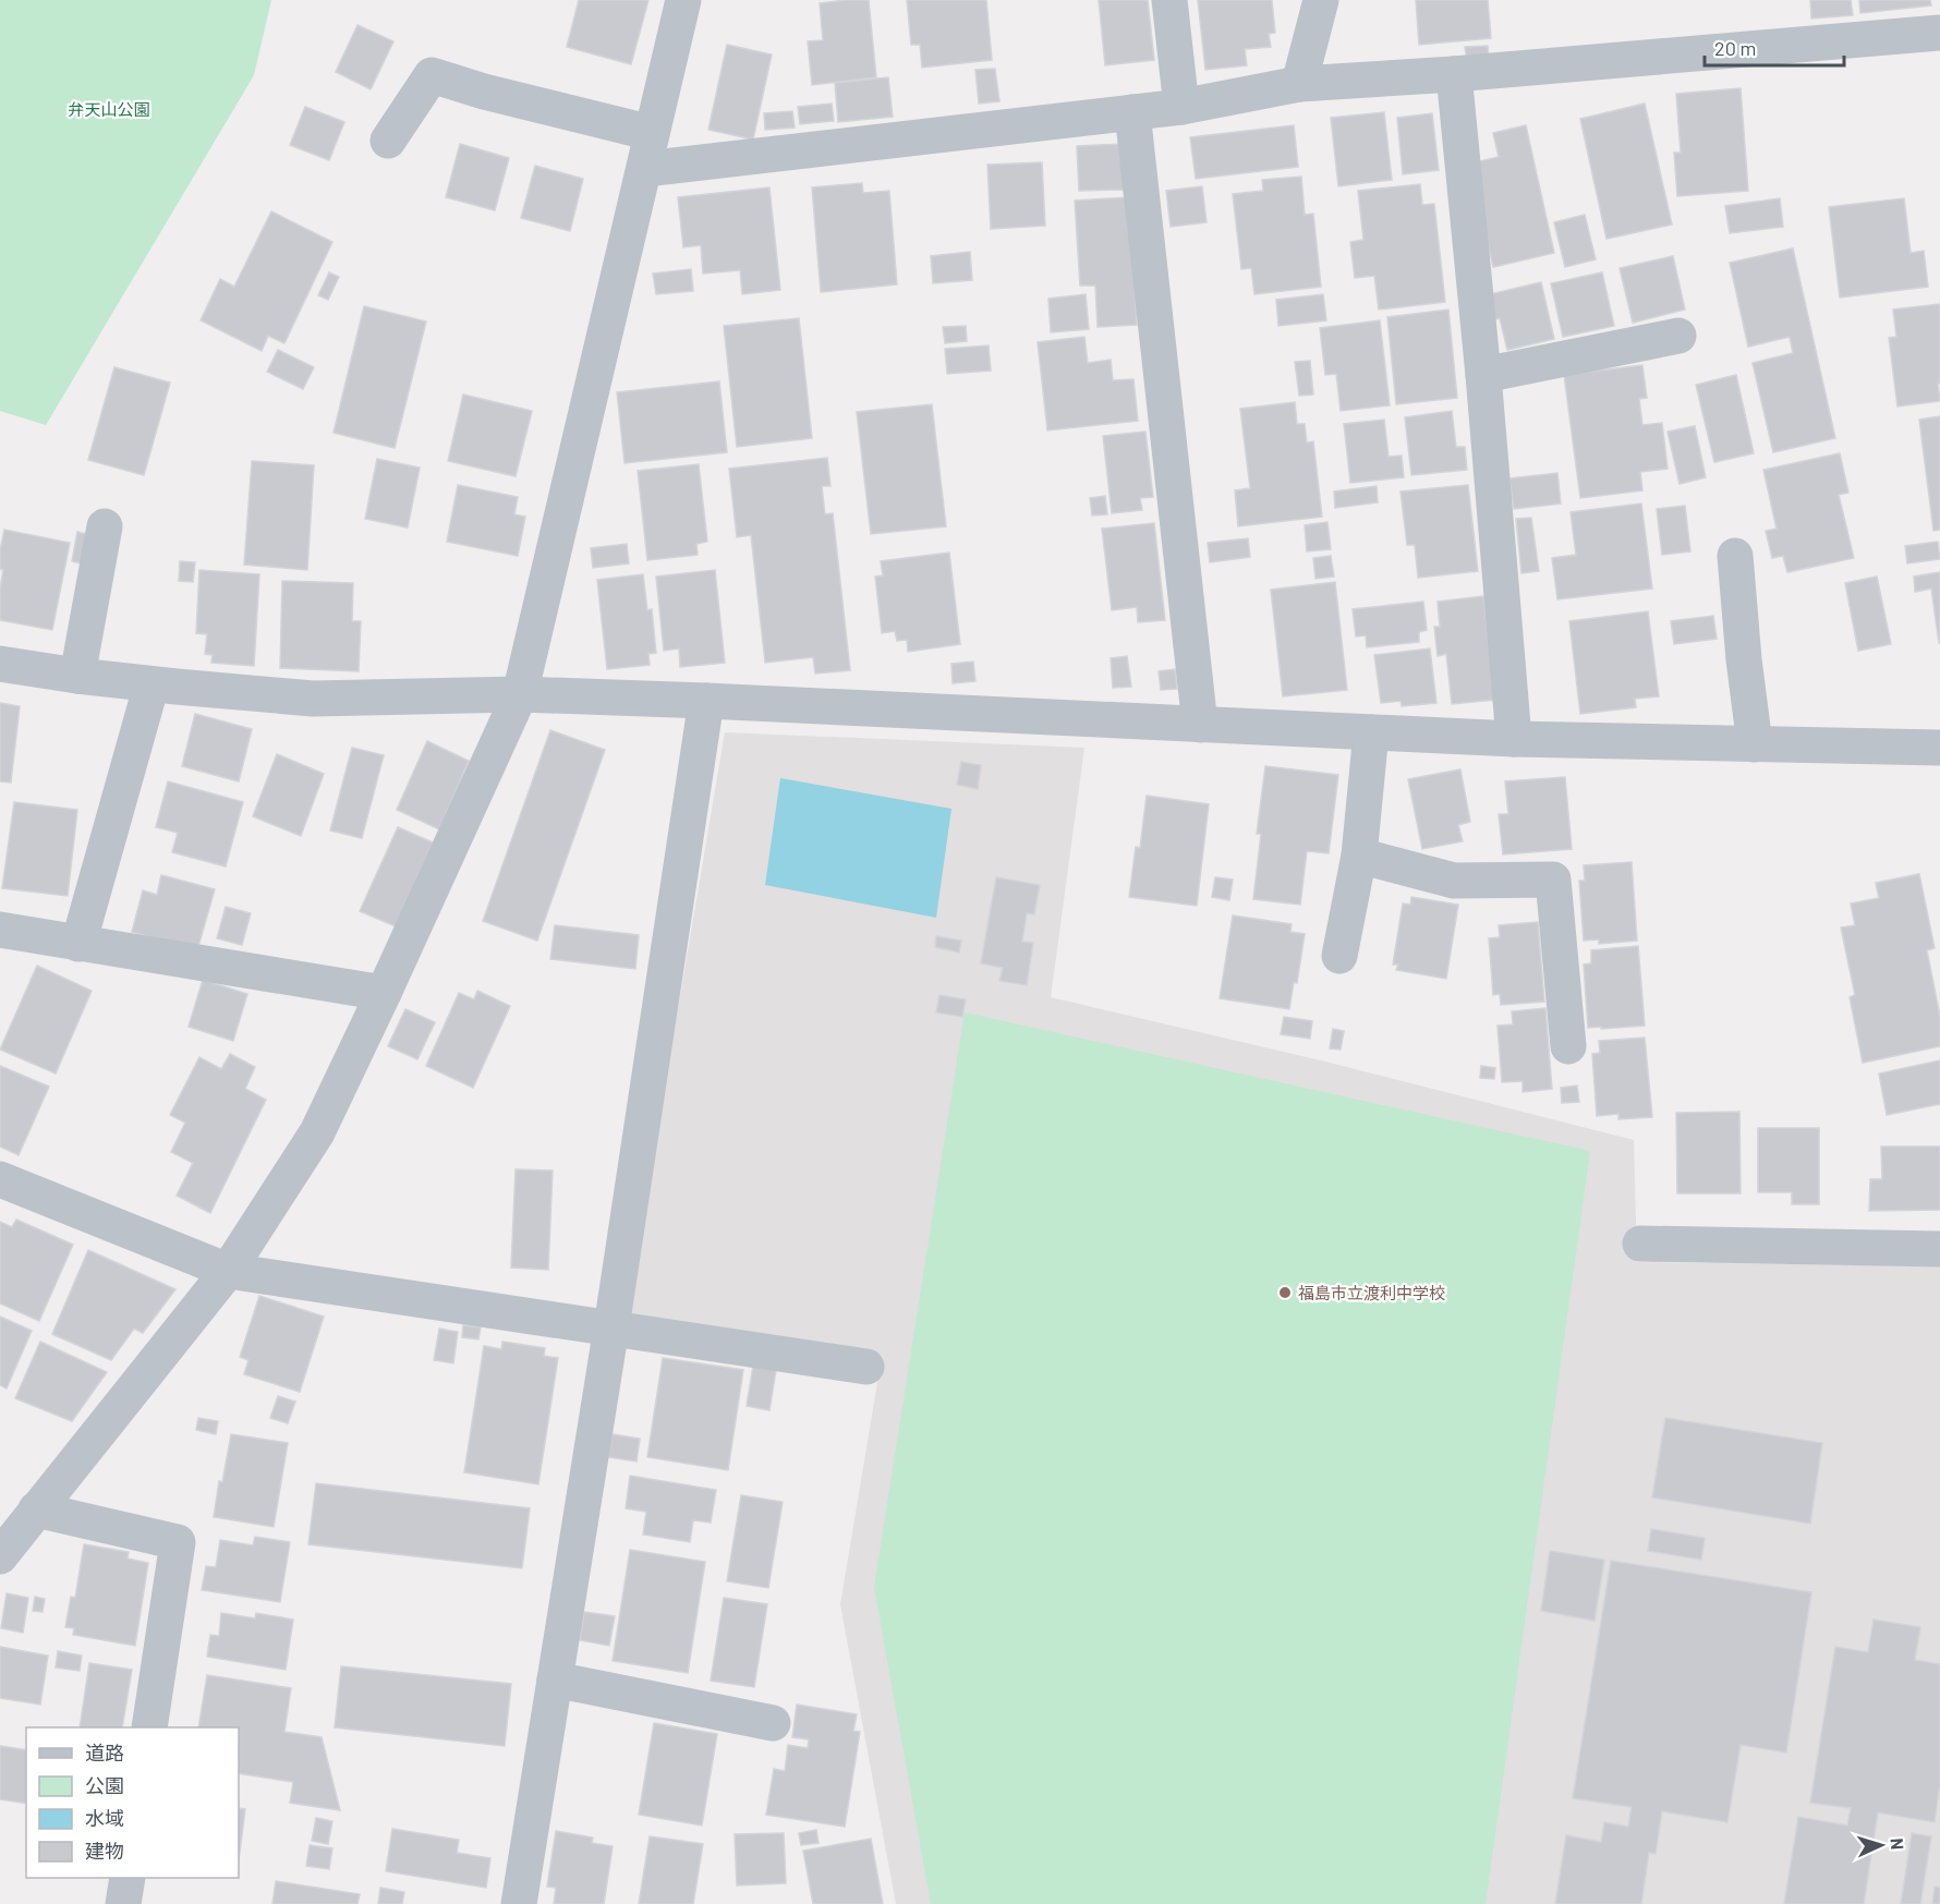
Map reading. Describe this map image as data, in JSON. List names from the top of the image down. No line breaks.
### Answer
{"parks":["弁天山公園"],"places":["福島市立渡利中学校"],"legend":["道路","公園","水域","建物"],"scale_bar":"20 m","north":"right"}
